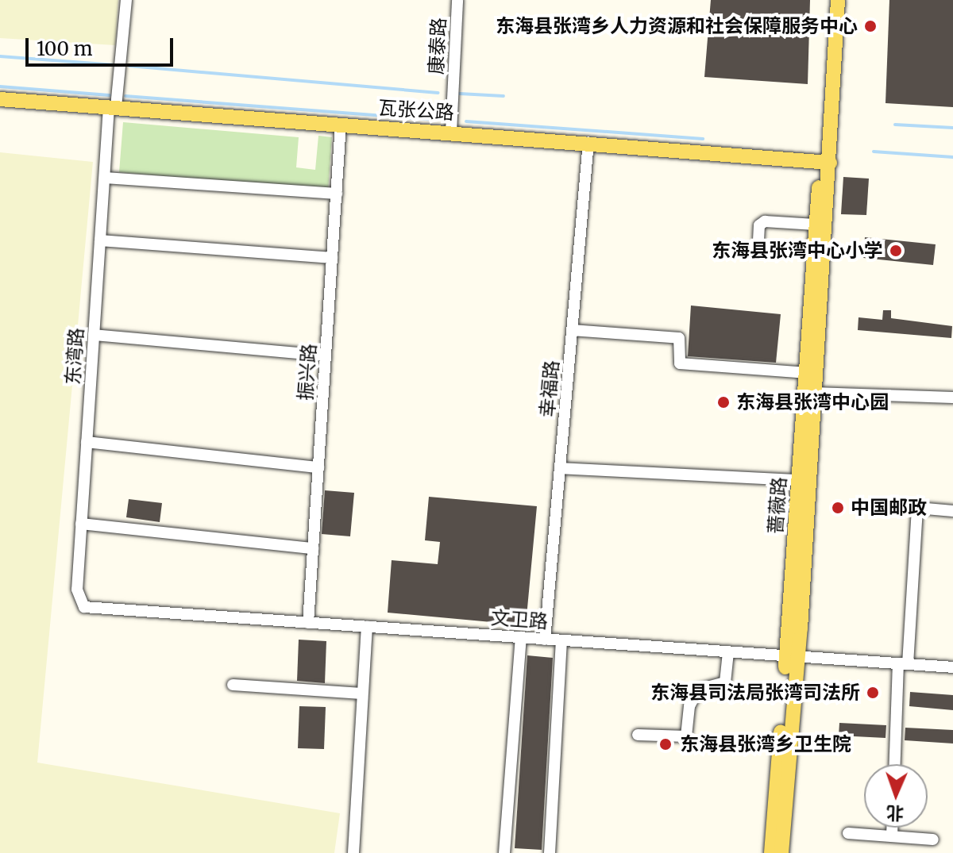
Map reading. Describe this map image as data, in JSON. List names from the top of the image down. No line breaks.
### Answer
{"streets":{"main road":["瓦张公路","蔷薇路"],"street":["康泰路","东湾路","振兴路","幸福路","文卫路"]},"crossings":[["康泰路","瓦张公路"],["瓦张公路","东湾路"],["瓦张公路","振兴路"],["瓦张公路","幸福路"],["瓦张公路","蔷薇路"],["东湾路","文卫路"],["振兴路","文卫路"],["幸福路","文卫路"],["蔷薇路","文卫路"]],"places":["东海县张湾乡人力资源和社会保障服务中心","东海县张湾中心小学","东海县张湾中心园","中国邮政","东海县司法局张湾司法所","东海县张湾乡卫生院"],"scale_bar":"100 m","north":"bottom"}
